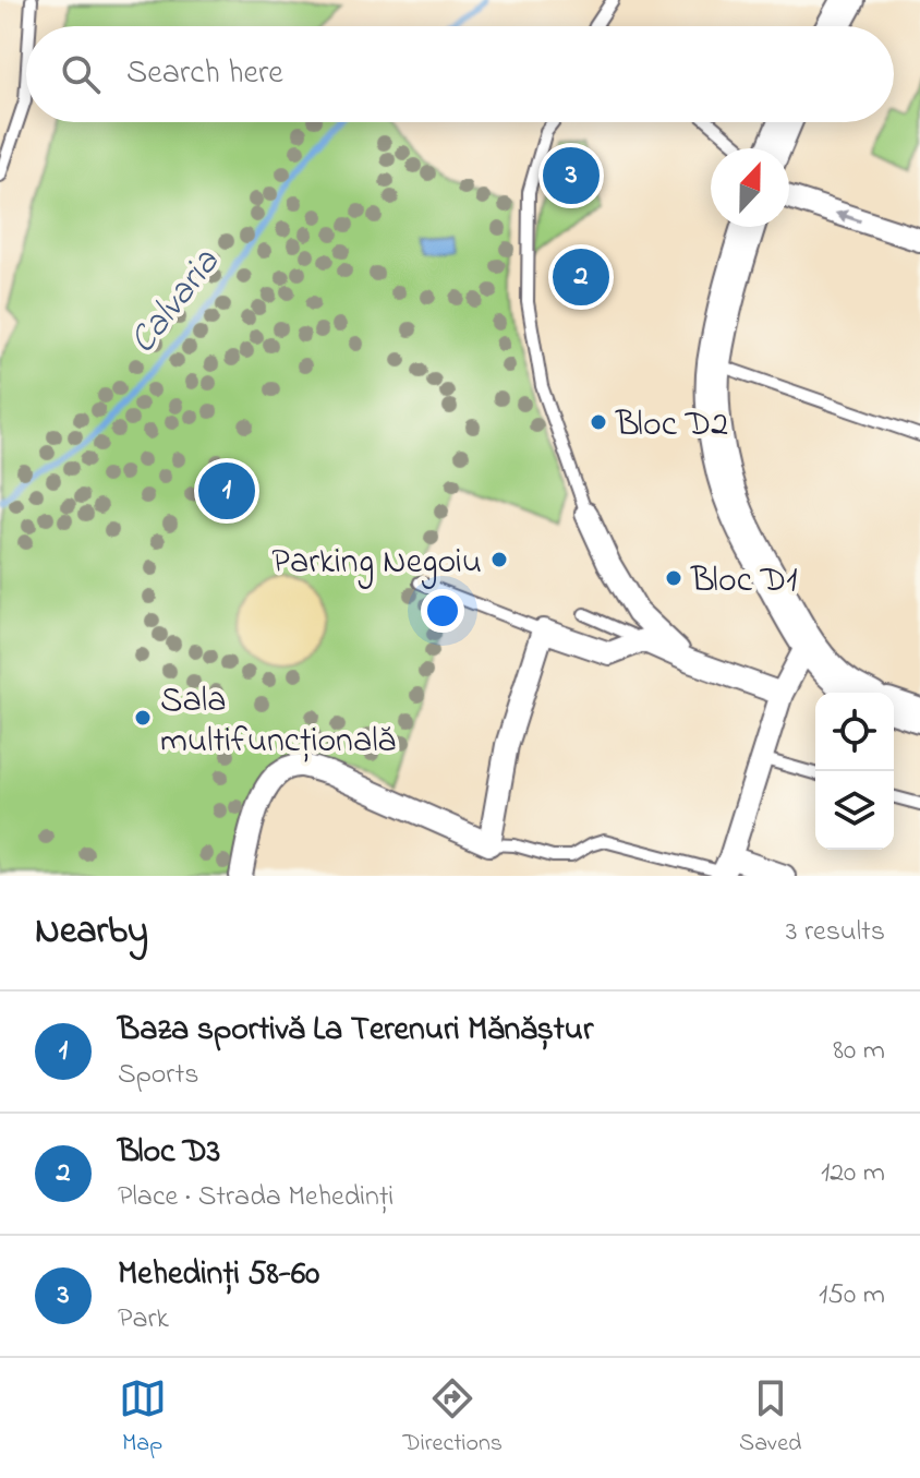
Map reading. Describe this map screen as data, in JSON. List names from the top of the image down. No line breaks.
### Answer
{"water":["Calvaria"],"places":["Bloc D2","Parking Negoiu","Bloc D1","Sala multifuncțională"],"north":"top","page":{"search":"Search here","pins":["3","2","1"],"heading":["Nearby","3 results"],"list":[{"mark":"1","name":"Baza sportivă La Terenuri Mănăștur","note":"Sports","value":"80 m"},{"mark":"2","name":"Bloc D3","note":"Place · Strada Mehedinți","value":"120 m"},{"mark":"3","name":"Mehedinți 58-60","note":"Park","value":"150 m"}],"nav":["Map","Directions","Saved"]}}
